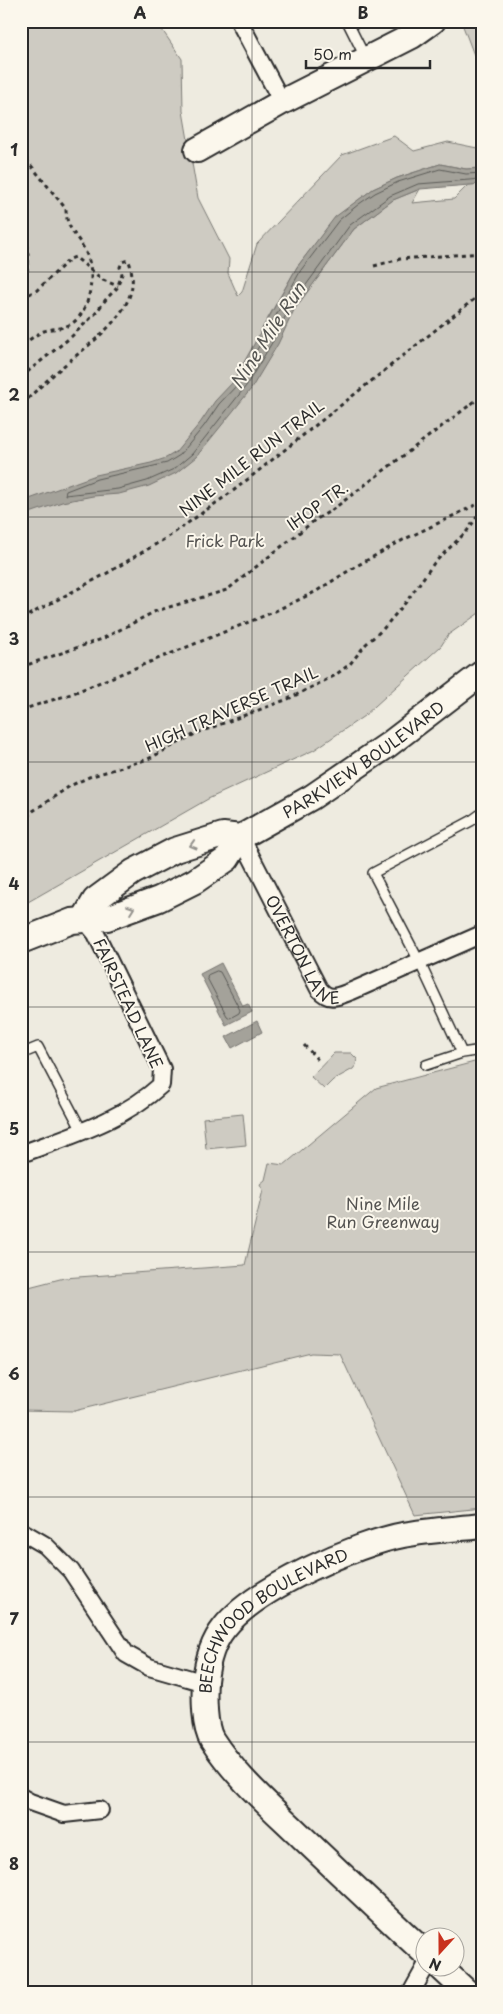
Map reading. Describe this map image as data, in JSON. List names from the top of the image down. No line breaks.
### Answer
{"streets":{"street":["PARKVIEW BOULEVARD","OVERTON LANE","FAIRSTEAD LANE","BEECHWOOD BOULEVARD"],"path":["NINE MILE RUN TRAIL","IHOP TR.","HIGH TRAVERSE TRAIL"]},"crossings":[["PARKVIEW BOULEVARD","OVERTON LANE"],["PARKVIEW BOULEVARD","FAIRSTEAD LANE"]],"water":["Nine Mile Run"],"parks":["Frick Park","Nine Mile Run Greenway"],"scale_bar":"50 m","north":"bottom","grid":{"columns":["A","B"],"rows":["1","2","3","4","5","6","7","8"]}}
